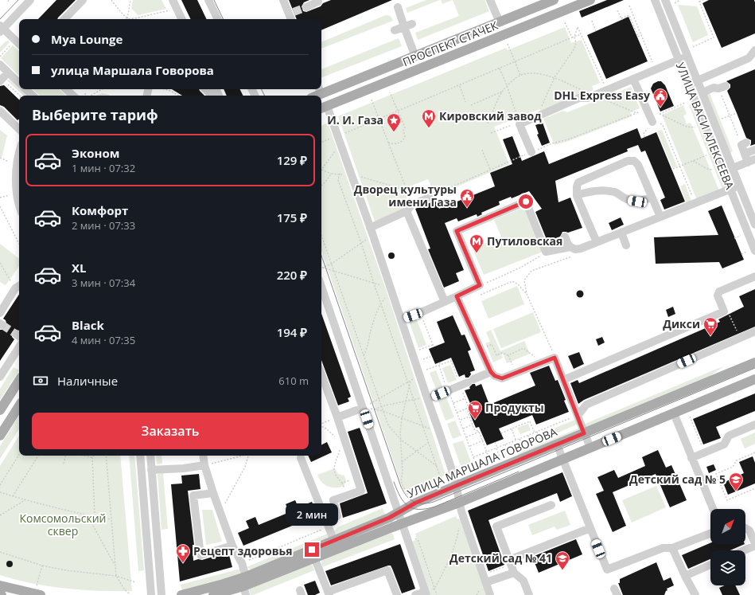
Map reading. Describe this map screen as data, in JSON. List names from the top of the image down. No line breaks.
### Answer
{"streets":{"main road":["ПРОСПЕКТ СТАЧЕК","УЛИЦА МАРШАЛА ГОВОРОВА"],"street":["УЛИЦА ВАСИ АЛЕКСЕЕВА"]},"parks":["Комсомольский сквер"],"places":{"public building":["DHL Express Easy","Дворец культуры имени Газа"],"metro station":["Кировский завод","Путиловская"],"place":["И. И. Газа"],"supermarket":["Дикси","Продукты"],"school or university":["Детский сад № 5","Детский сад № 41"],"pharmacy":["Рецепт здоровья"]},"north":"top right","page":{"banner":["Mya Lounge","улица Маршала Говорова"],"heading":"Выберите тариф","list":[{"name":"Эконом","note":"1 мин · 07:32","value":"129 ₽"},{"name":"Комфорт","note":"2 мин · 07:33","value":"175 ₽"},{"name":"XL","note":"3 мин · 07:34","value":"220 ₽"},{"name":"Black","note":"4 мин · 07:35","value":"194 ₽"}],"pay":["Наличные","610 m"],"buttons":"Заказать","bubble":"2 мин"}}
